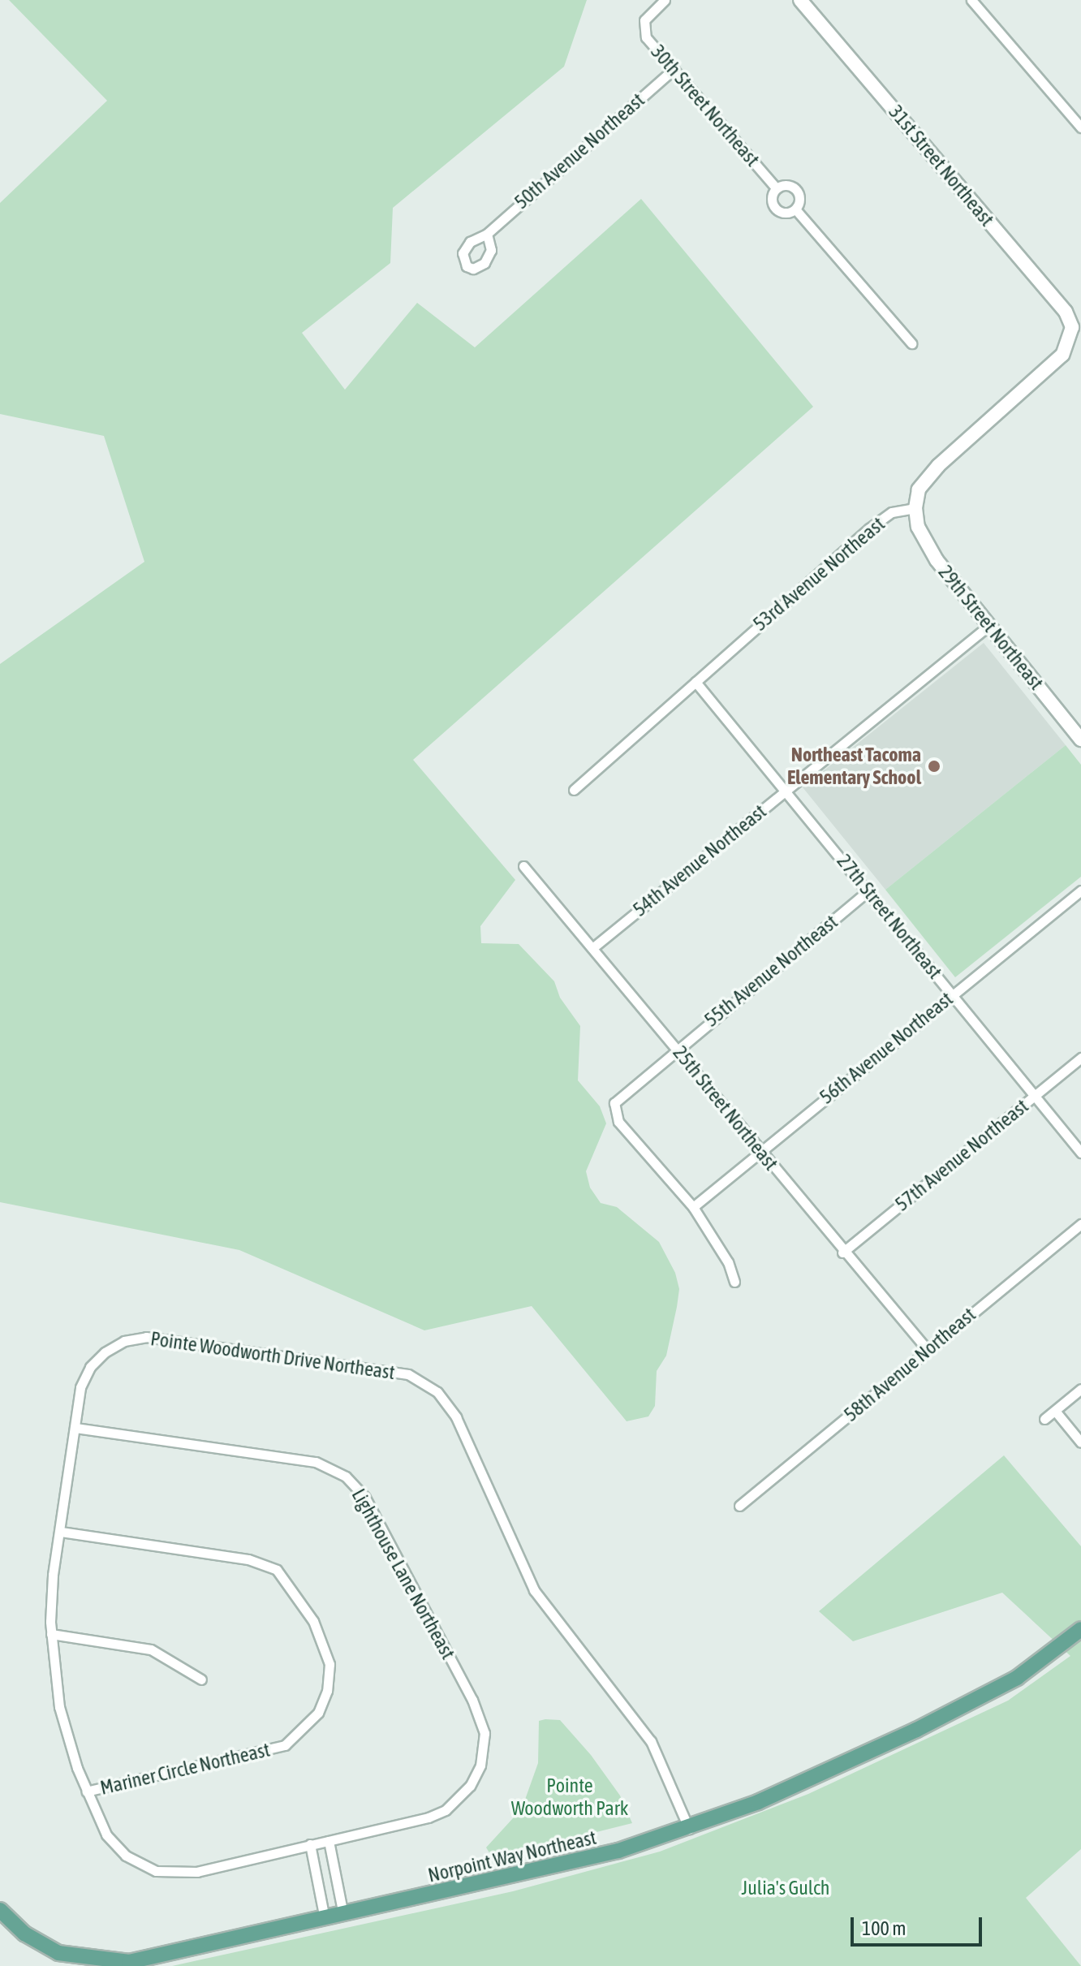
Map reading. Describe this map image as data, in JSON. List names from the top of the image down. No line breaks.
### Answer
{"streets":{"main road":["Norpoint Way Northeast"],"street":["30th Street Northeast","50th Avenue Northeast","31st Street Northeast","53rd Avenue Northeast","29th Street Northeast","54th Avenue Northeast","27th Street Northeast","55th Avenue Northeast","56th Avenue Northeast","25th Street Northeast","57th Avenue Northeast","Pointe Woodworth Drive Northeast","58th Avenue Northeast","Lighthouse Lane Northeast","Mariner Circle Northeast"]},"crossings":[["30th Street Northeast","50th Avenue Northeast"],["53rd Avenue Northeast","29th Street Northeast"],["53rd Avenue Northeast","27th Street Northeast"],["29th Street Northeast","54th Avenue Northeast"],["54th Avenue Northeast","27th Street Northeast"],["54th Avenue Northeast","25th Street Northeast"],["27th Street Northeast","55th Avenue Northeast"],["27th Street Northeast","56th Avenue Northeast"],["27th Street Northeast","57th Avenue Northeast"],["55th Avenue Northeast","56th Avenue Northeast"],["55th Avenue Northeast","25th Street Northeast"],["56th Avenue Northeast","25th Street Northeast"],["25th Street Northeast","57th Avenue Northeast"],["25th Street Northeast","58th Avenue Northeast"],["Pointe Woodworth Drive Northeast","Lighthouse Lane Northeast"],["Pointe Woodworth Drive Northeast","Mariner Circle Northeast"],["Pointe Woodworth Drive Northeast","Norpoint Way Northeast"]],"parks":["Pointe Woodworth Park","Julia's Gulch"],"places":["Northeast Tacoma Elementary School"],"scale_bar":"100 m"}
